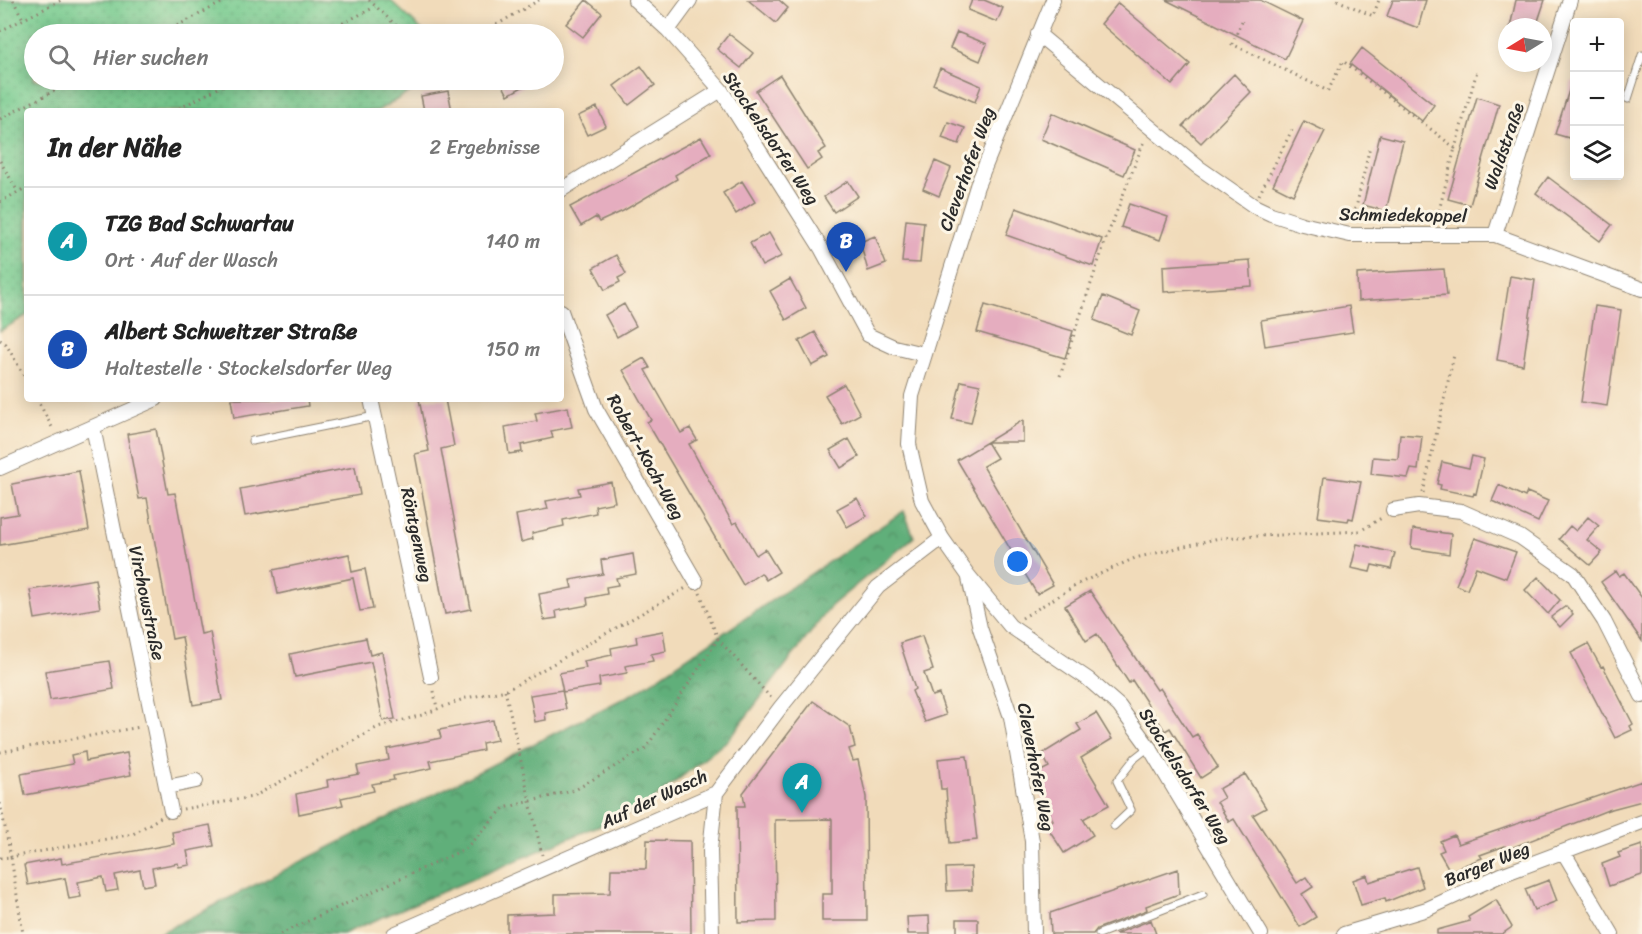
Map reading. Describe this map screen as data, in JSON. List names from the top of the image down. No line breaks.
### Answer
{"streets":{"street":["Stockelsdorfer Weg","Waldstraße","Cleverhofer Weg","Schmiedekoppel","Robert-Koch-Weg","Röntgenweg","Virchowstraße","Auf der Wasch","Barger Weg"]},"crossings":[["Stockelsdorfer Weg","Cleverhofer Weg"],["Stockelsdorfer Weg","Auf der Wasch"],["Waldstraße","Schmiedekoppel"],["Cleverhofer Weg","Schmiedekoppel"]],"north":"left","page":{"map_buttons":["+","−"],"search":"Hier suchen","heading":["In der Nähe","2 Ergebnisse"],"list":[{"mark":"A","name":"TZG Bad Schwartau","note":"Ort · Auf der Wasch","value":"140 m"},{"mark":"B","name":"Albert Schweitzer Straße","note":"Haltestelle · Stockelsdorfer Weg","value":"150 m"}],"pins":["B","A"]}}
